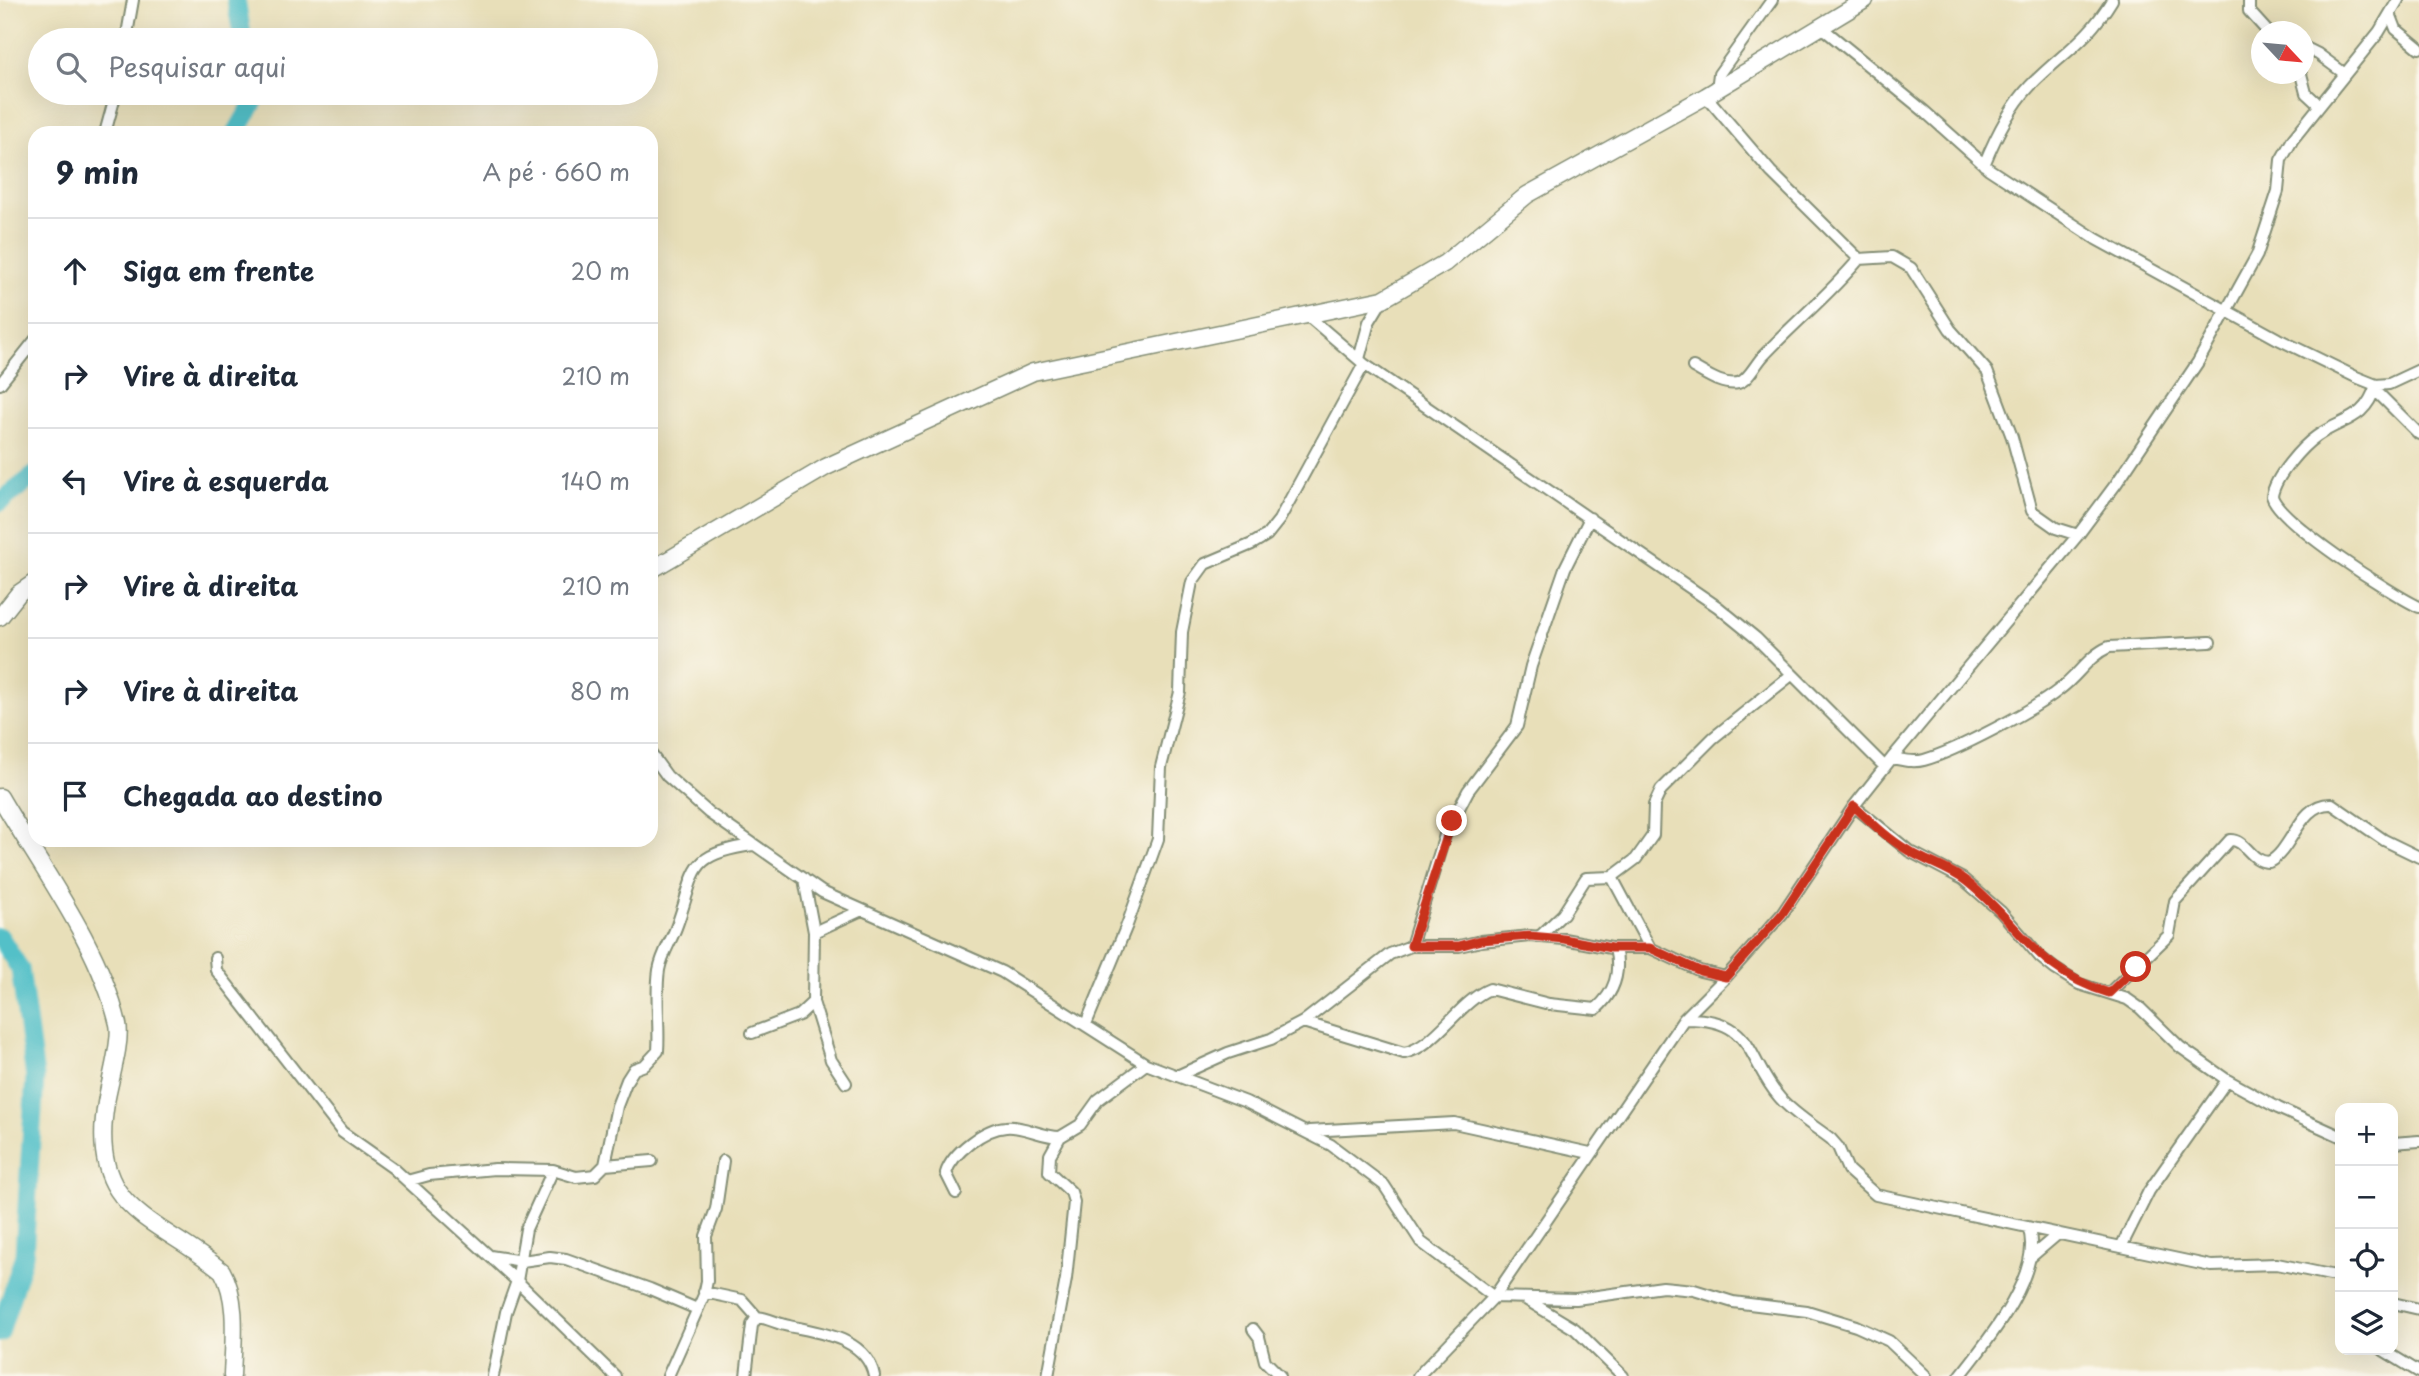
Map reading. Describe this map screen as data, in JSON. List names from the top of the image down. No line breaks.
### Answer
{"north":"bottom right","page":{"search":"Pesquisar aqui","heading":["9 min","A pé · 660 m"],"list":[["Siga em frente","20 m"],["Vire à direita","210 m"],["Vire à esquerda","140 m"],["Vire à direita","210 m"],["Vire à direita","80 m"],"Chegada ao destino"],"map_buttons":["+","−"]}}
